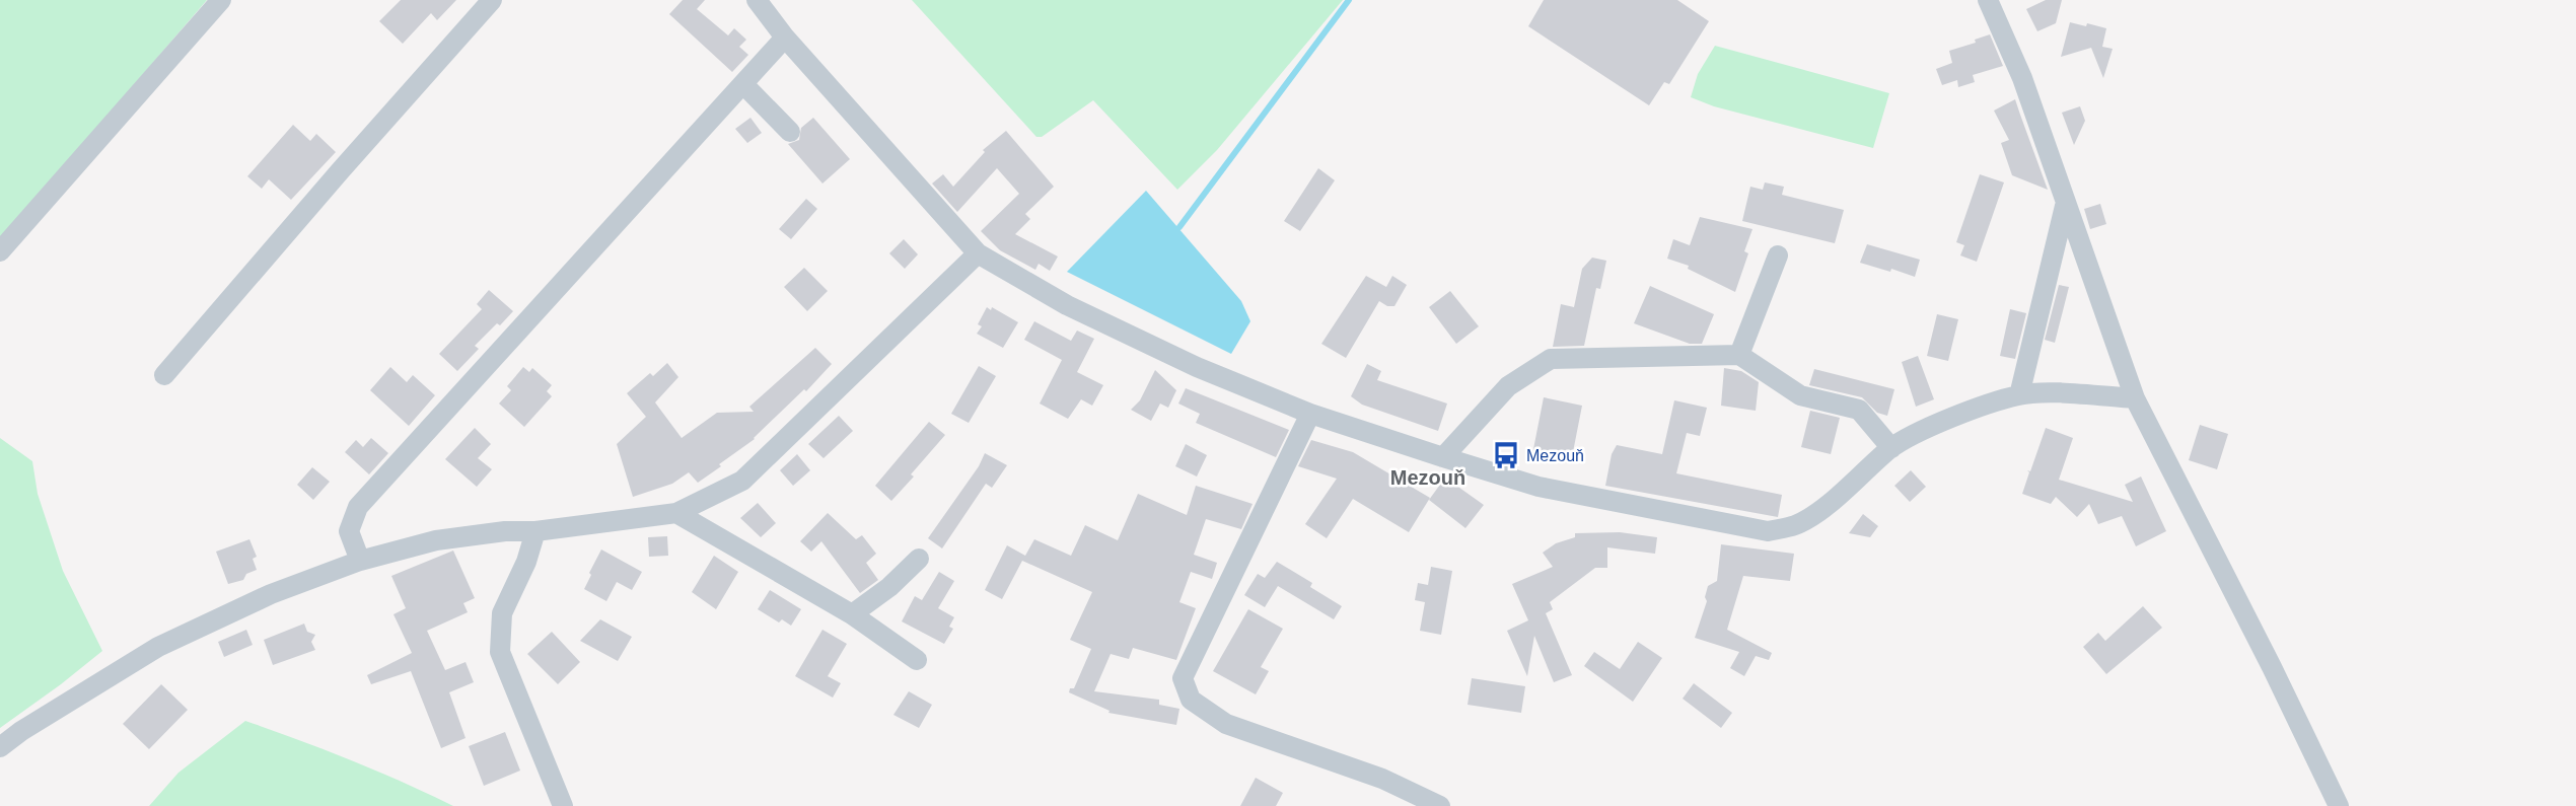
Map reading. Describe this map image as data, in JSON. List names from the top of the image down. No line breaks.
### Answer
{"districts":["Mezouň"],"places":{"bus stop":["Mezouň"]}}
